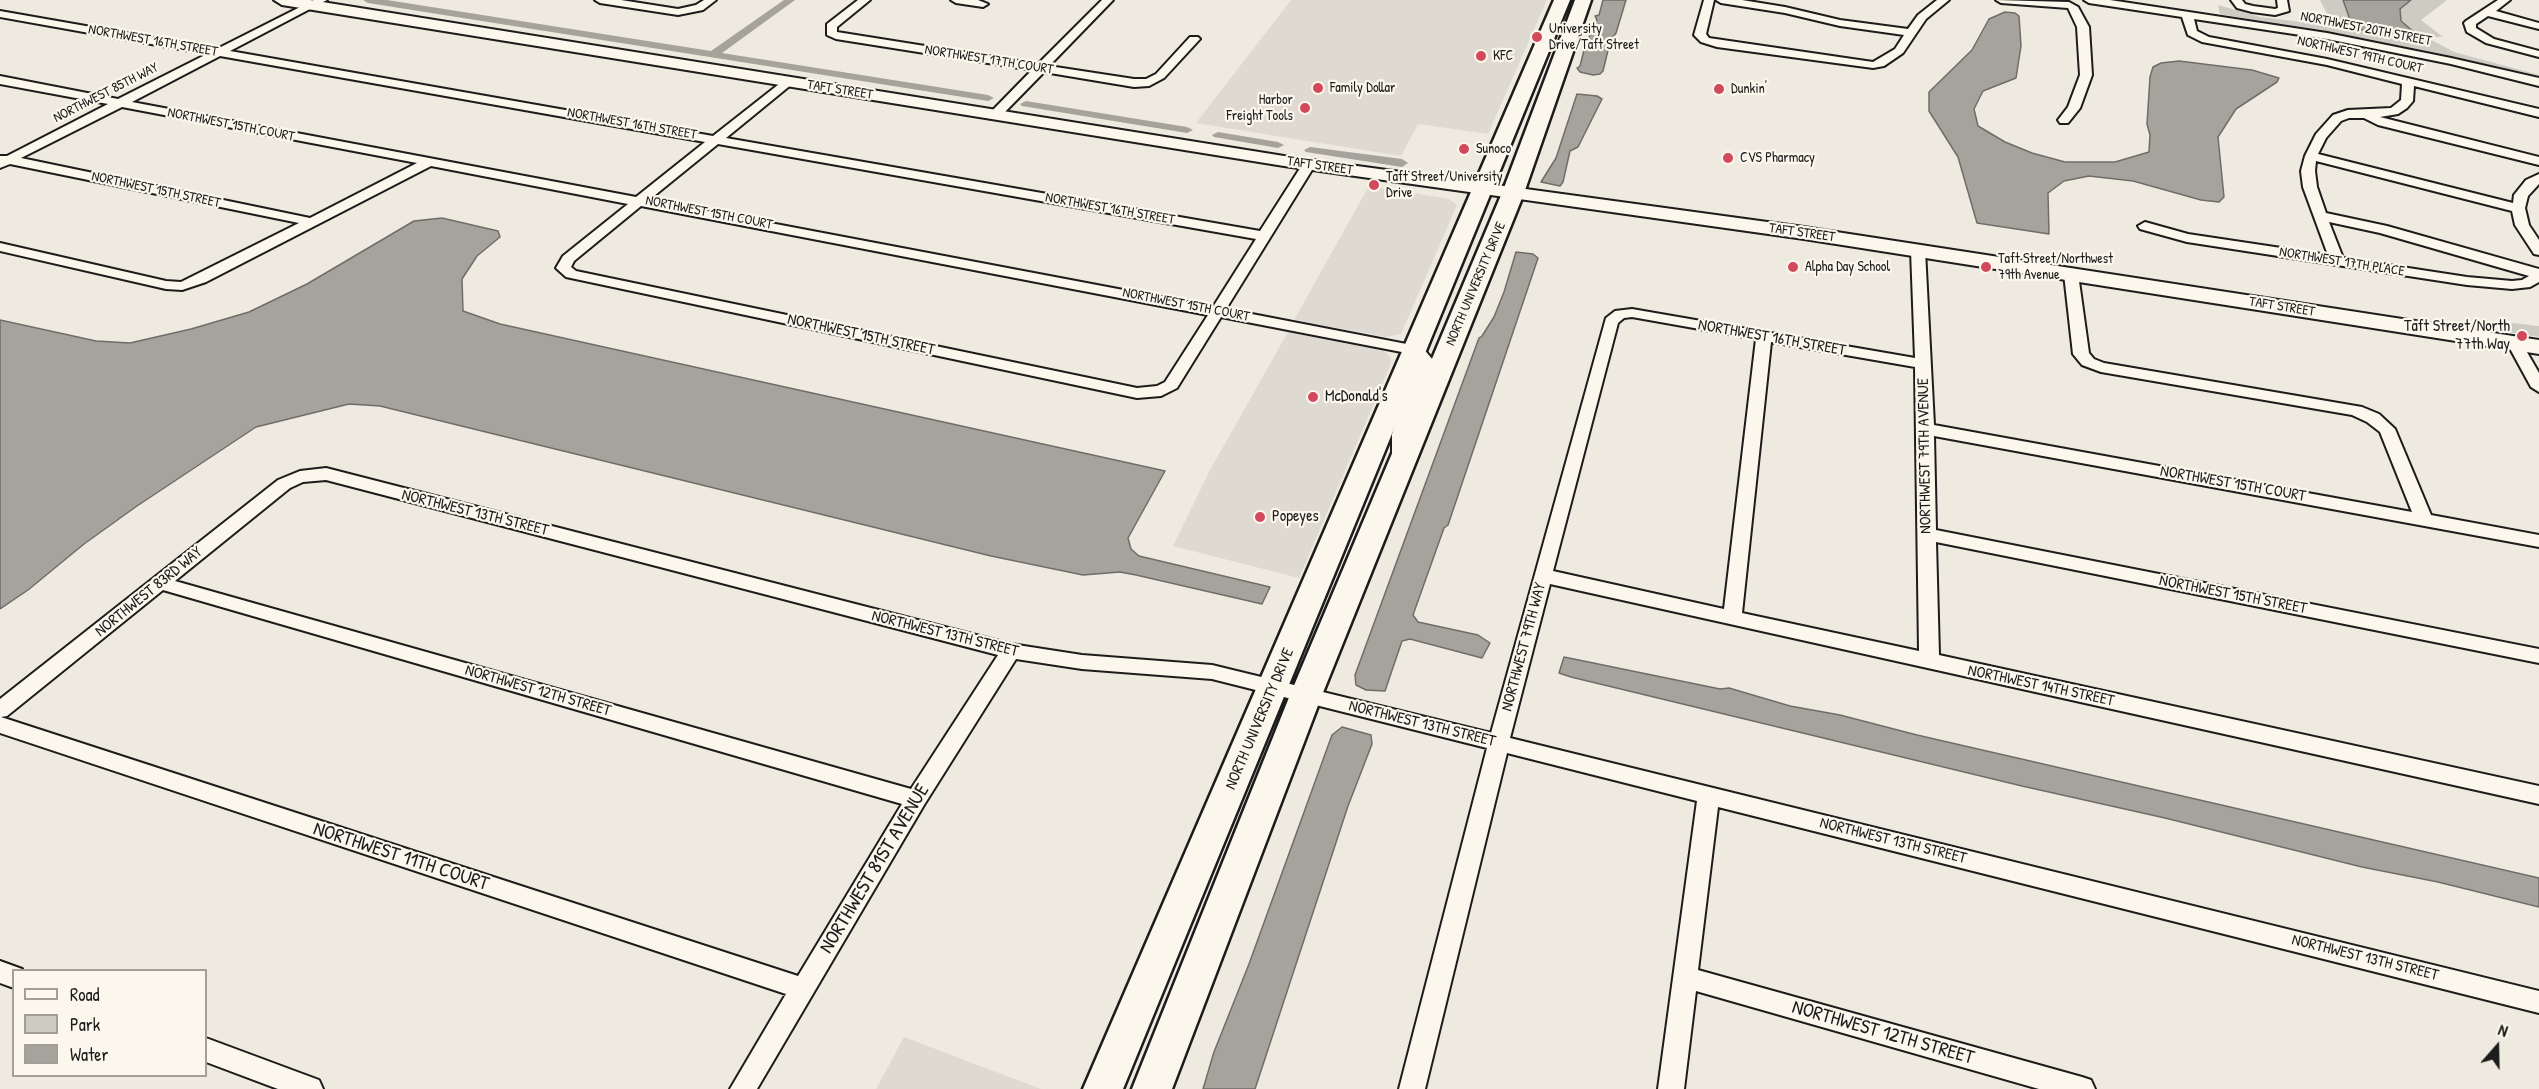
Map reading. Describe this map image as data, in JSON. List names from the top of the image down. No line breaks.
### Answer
{"streets":{"main road":["NORTH UNIVERSITY DRIVE"],"street":["NORTHWEST 20TH STREET","NORTHWEST 16TH STREET","NORTHWEST 19TH COURT","NORTHWEST 17TH COURT","TAFT STREET","NORTHWEST 85TH WAY","NORTHWEST 15TH COURT","NORTHWEST 15TH STREET","NORTHWEST 17TH PLACE","NORTHWEST 79TH AVENUE","NORTHWEST 13TH STREET","NORTHWEST 83RD WAY","NORTHWEST 79TH WAY","NORTHWEST 14TH STREET","NORTHWEST 12TH STREET","NORTHWEST 11TH COURT","NORTHWEST 81ST AVENUE"]},"crossings":[["NORTHWEST 20TH STREET","NORTHWEST 19TH COURT"],["NORTHWEST 16TH STREET","NORTHWEST 85TH WAY"],["NORTHWEST 16TH STREET","NORTHWEST 79TH AVENUE"],["NORTHWEST 16TH STREET","NORTHWEST 79TH WAY"],["TAFT STREET","NORTHWEST 85TH WAY"],["TAFT STREET","NORTH UNIVERSITY DRIVE"],["TAFT STREET","NORTHWEST 79TH AVENUE"],["NORTHWEST 85TH WAY","NORTHWEST 15TH COURT"],["NORTHWEST 85TH WAY","NORTHWEST 15TH STREET"],["NORTHWEST 15TH COURT","NORTHWEST 15TH STREET"],["NORTHWEST 15TH COURT","NORTH UNIVERSITY DRIVE"],["NORTHWEST 15TH COURT","NORTHWEST 79TH AVENUE"],["NORTHWEST 15TH STREET","NORTHWEST 79TH AVENUE"],["NORTH UNIVERSITY DRIVE","NORTHWEST 13TH STREET"],["NORTHWEST 79TH AVENUE","NORTHWEST 14TH STREET"],["NORTHWEST 13TH STREET","NORTHWEST 83RD WAY"],["NORTHWEST 13TH STREET","NORTHWEST 79TH WAY"],["NORTHWEST 13TH STREET","NORTHWEST 81ST AVENUE"],["NORTHWEST 83RD WAY","NORTHWEST 12TH STREET"],["NORTHWEST 79TH WAY","NORTHWEST 14TH STREET"],["NORTHWEST 12TH STREET","NORTHWEST 81ST AVENUE"],["NORTHWEST 11TH COURT","NORTHWEST 81ST AVENUE"]],"places":["University Drive/Taft Street","KFC","Family Dollar","Dunkin'","Harbor Freight Tools","Sunoco","CVS Pharmacy","Taft Street/University Drive","Alpha Day School","Taft Street/Northwest 79th Avenue","Taft Street/North 77th Way","McDonald's","Popeyes"],"legend":["Road","Park","Water"],"north":"top"}
